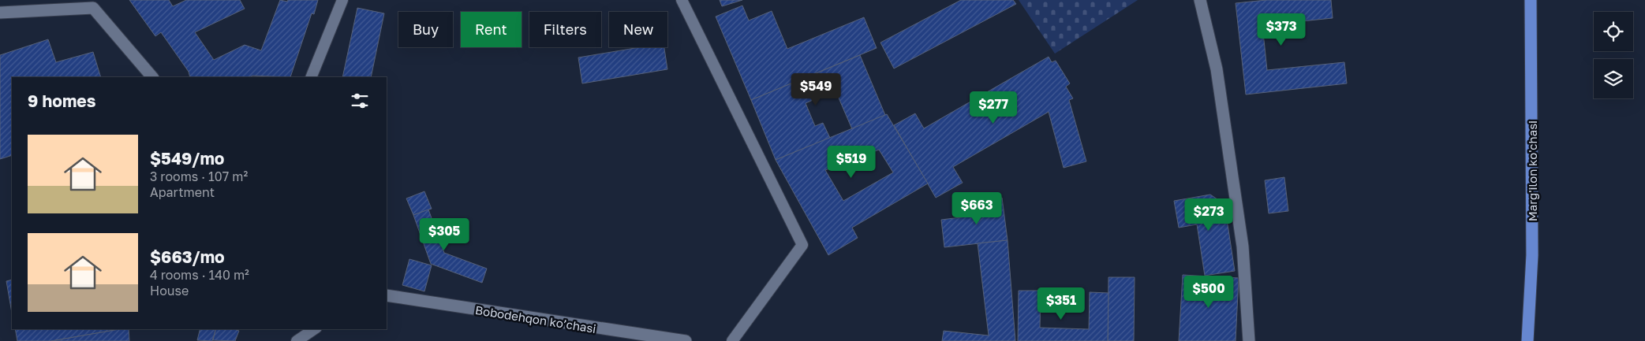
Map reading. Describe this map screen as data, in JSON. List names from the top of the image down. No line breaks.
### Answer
{"streets":{"main road":["Marg'ilon ko'chasi"],"street":["Bobodehqon koʼchasi"]},"page":{"chip":["Buy","Rent","Filters","New"],"price":["$373","$549","$277","$519","$663","$273","$305","$500","$351"],"heading":"9 homes","list":[{"name":"$549/mo","note":"3 rooms · 107 m² · Apartment"},{"name":"$663/mo","note":"4 rooms · 140 m² · House"}]}}
